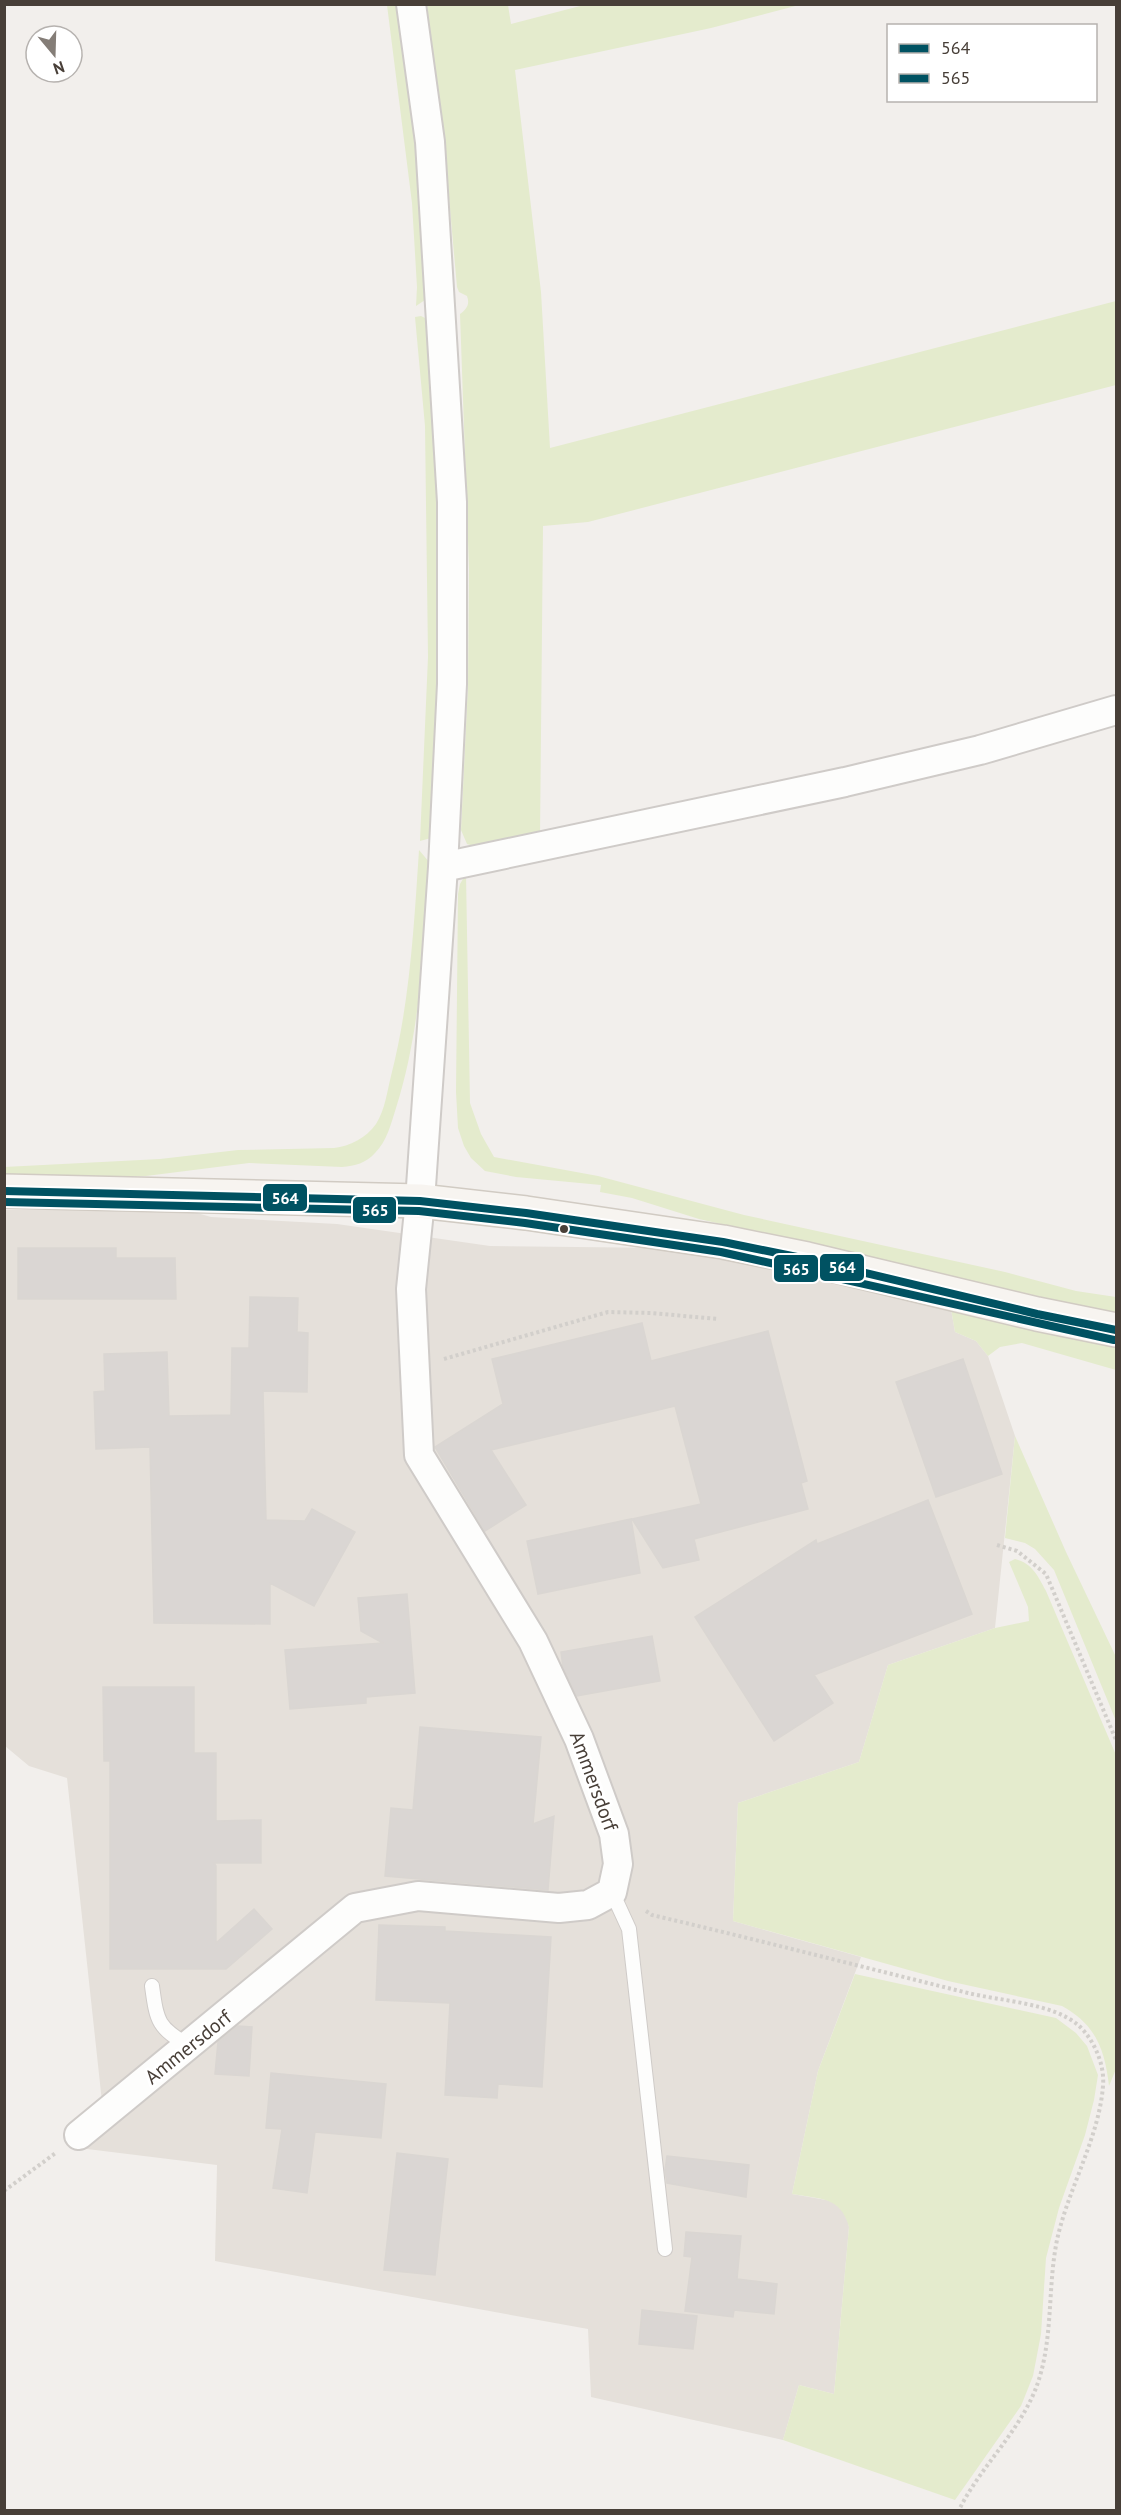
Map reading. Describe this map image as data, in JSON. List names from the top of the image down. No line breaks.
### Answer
{"streets":{"street":["Ammersdorf"]},"lines":["transit line 564","transit line 565"],"legend":["564","565"],"north":"bottom"}
